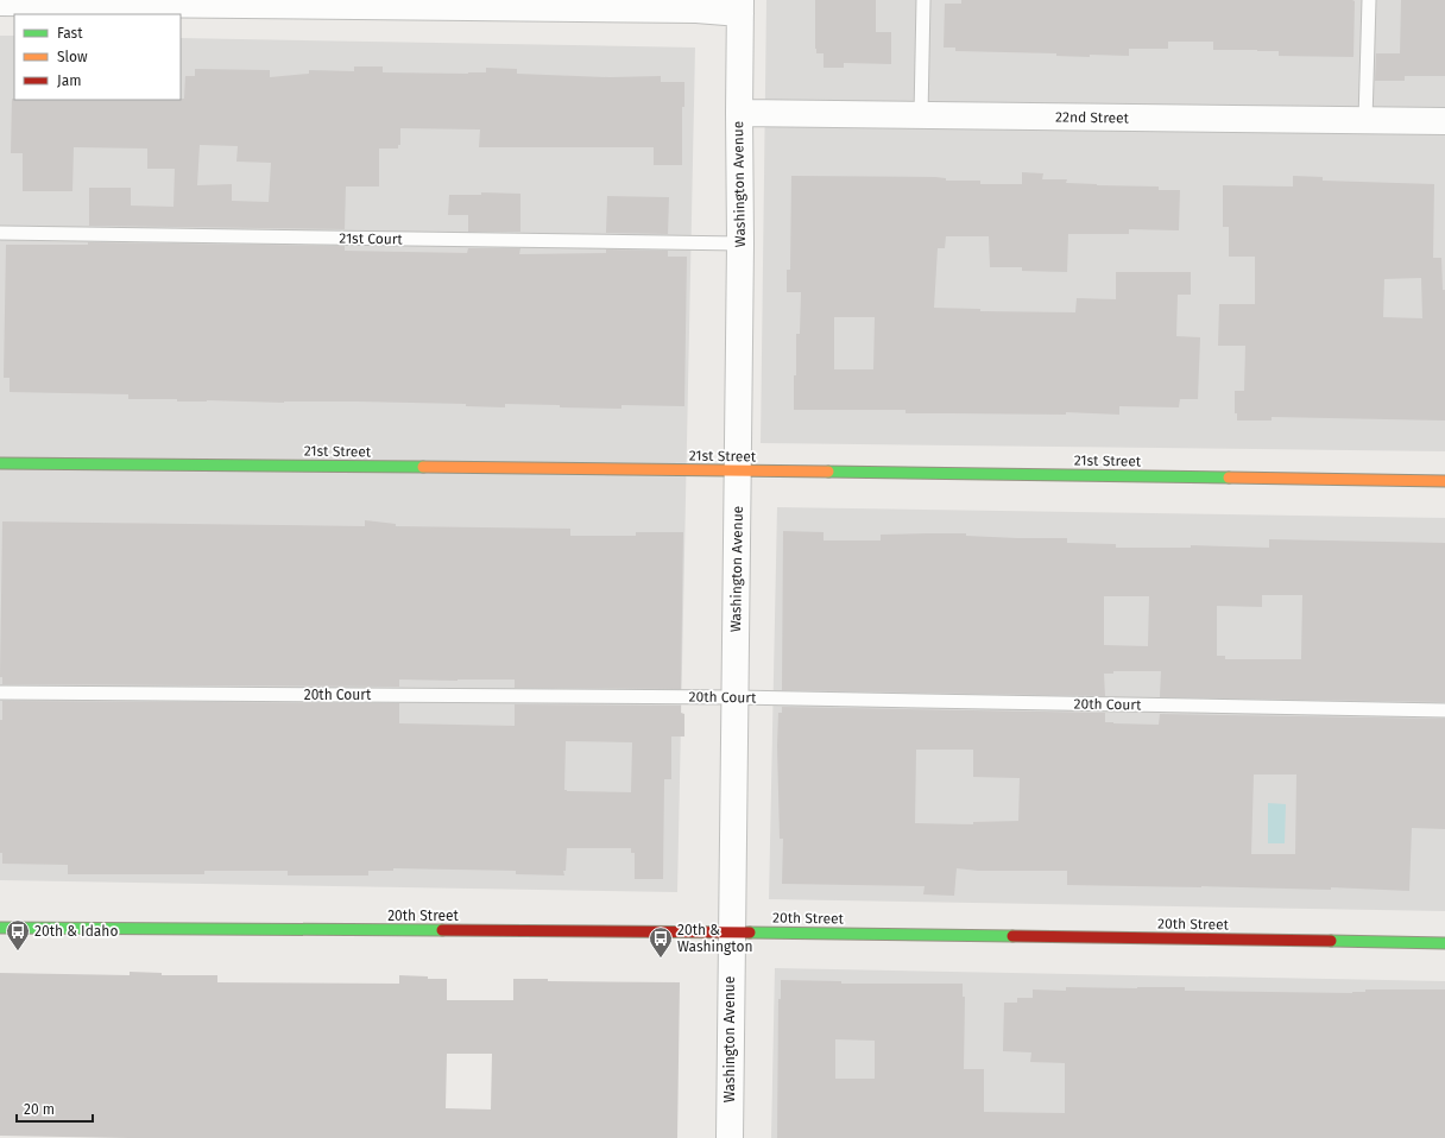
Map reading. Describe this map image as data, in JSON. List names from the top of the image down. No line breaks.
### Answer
{"streets":{"street":["22nd Street","Washington Avenue","21st Street","20th Street"],"lane":["21st Court","20th Court"]},"crossings":[["22nd Street","Washington Avenue"],["Washington Avenue","21st Court"],["Washington Avenue","21st Street"],["Washington Avenue","20th Court"],["Washington Avenue","20th Street"]],"places":{"bus stop":["20th & Idaho","20th & Washington"]},"legend":["Fast","Slow","Jam"],"scale_bar":"20 m"}
